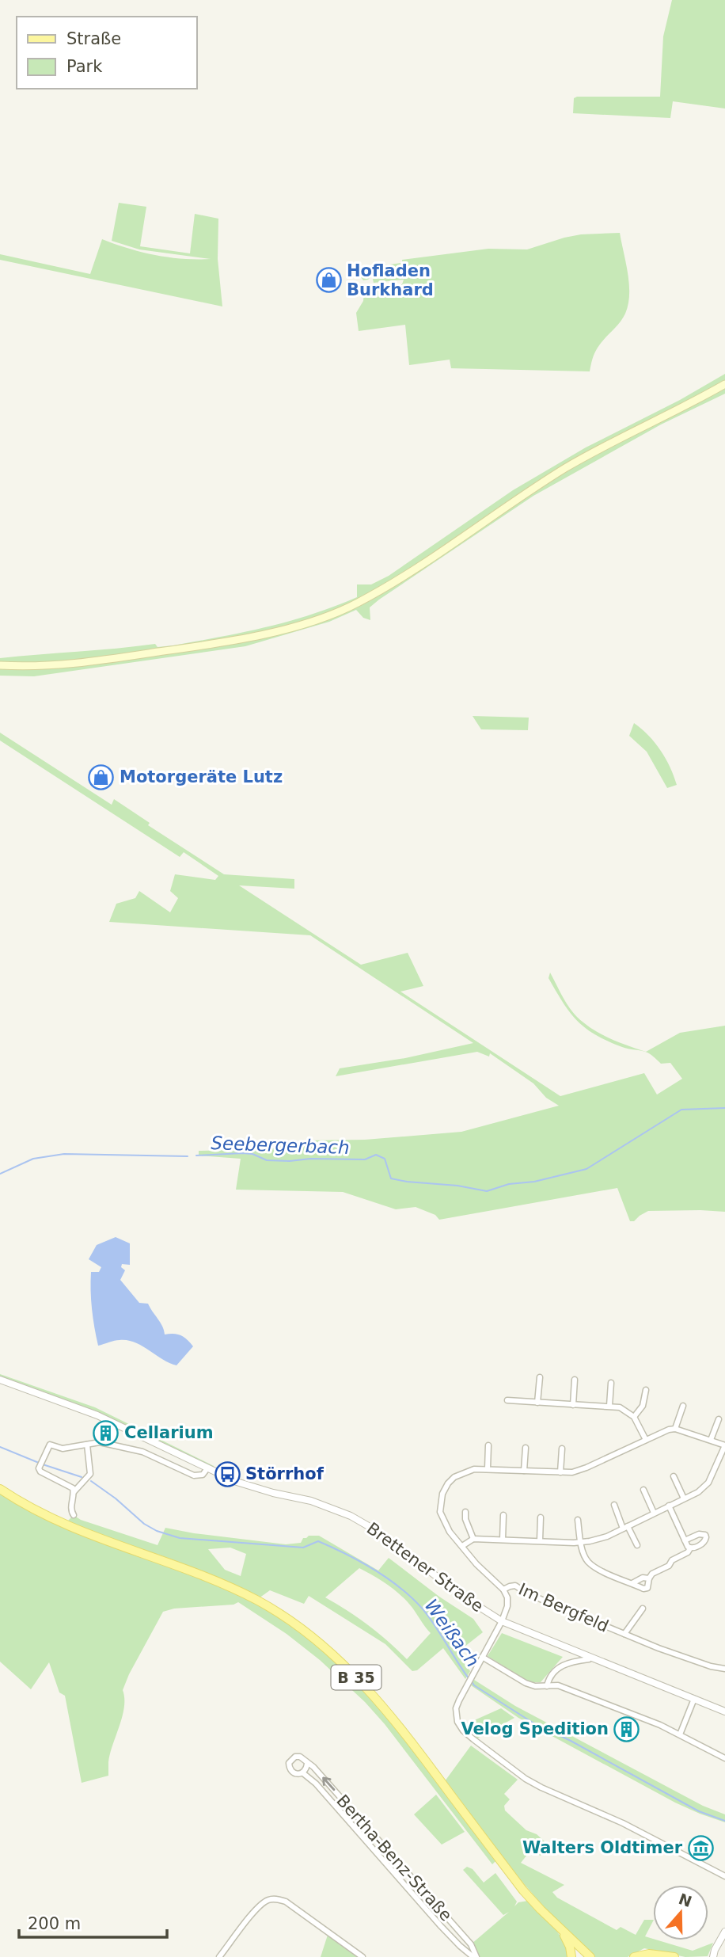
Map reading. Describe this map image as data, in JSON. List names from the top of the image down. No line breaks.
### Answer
{"streets":{"main road":["B 35"],"street":["Brettener Straße","Im Bergfeld","Bertha-Benz-Straße"]},"water":["Seebergerbach","Weißach"],"places":{"shop":["Hofladen Burkhard","Motorgeräte Lutz"],"building":["Cellarium","Velog Spedition"],"bus stop":["Störrhof"],"museum":["Walters Oldtimer"]},"legend":["Straße","Park"],"scale_bar":"200 m","north":"top"}
